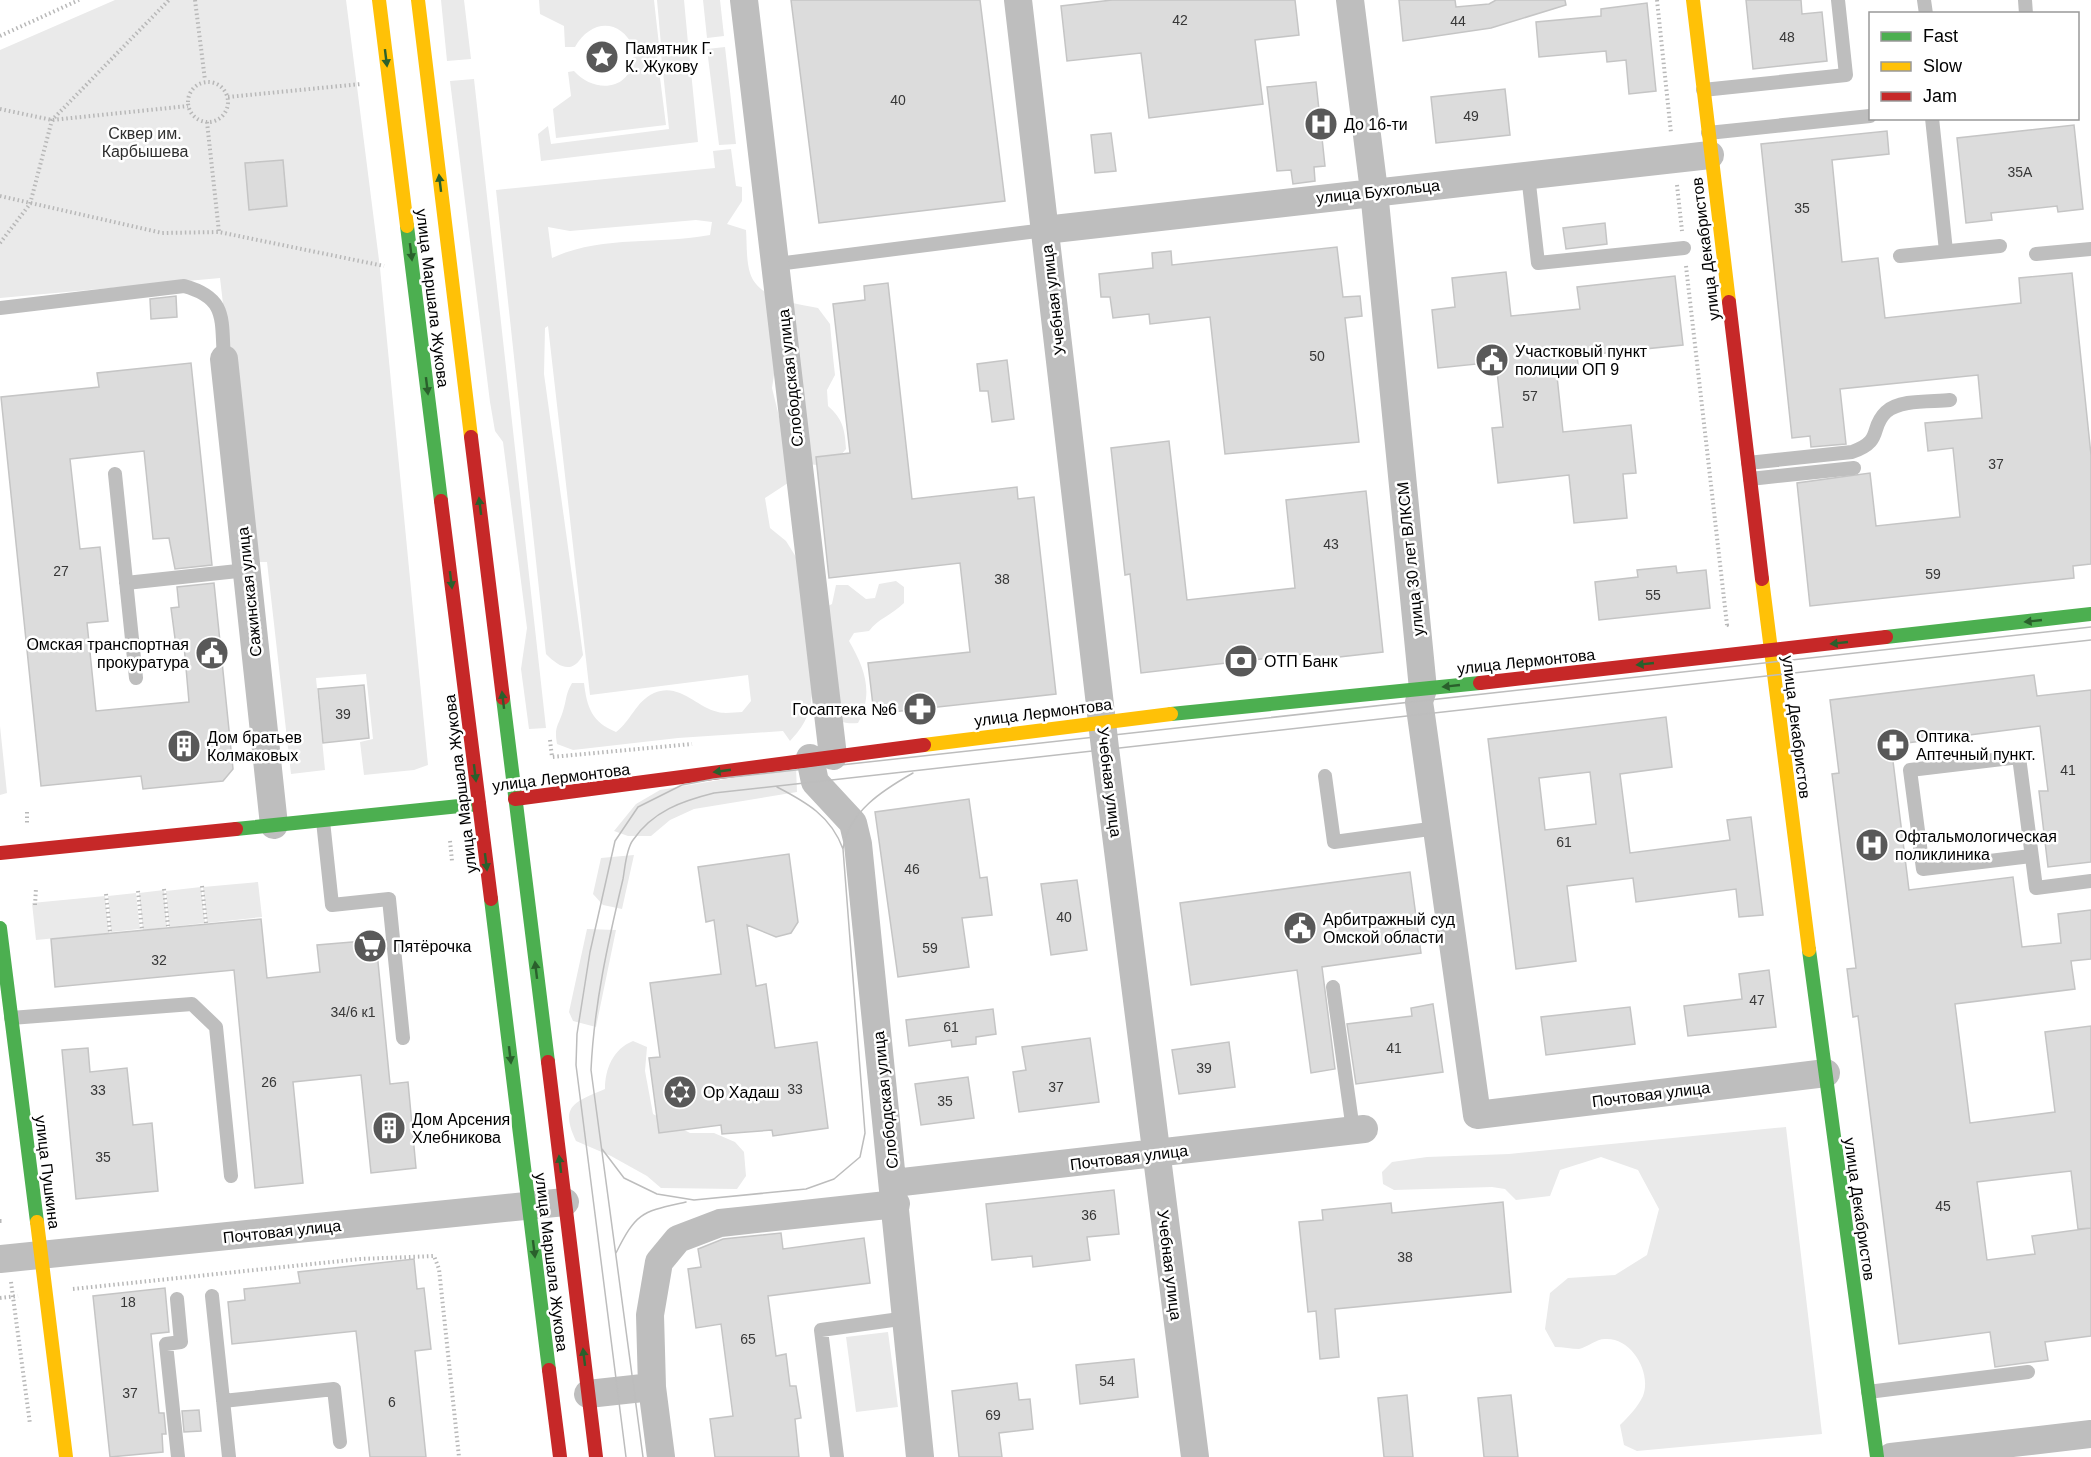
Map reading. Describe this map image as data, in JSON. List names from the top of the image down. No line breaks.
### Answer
{"streets":{"main road":["улица Декабристов","улица Маршала Жукова","улица Лермонтова","улица Пушкина"],"street":["улица Бухгольца","Учебная улица","Слободская улица","улица 30 лет ВЛКСМ","Сажинская улица","Почтовая улица"]},"crossings":[["улица Бухгольца","улица Декабристов"],["улица Бухгольца","Учебная улица"],["улица Бухгольца","улица 30 лет ВЛКСМ"],["улица Декабристов","улица Лермонтова"],["улица Декабристов","Почтовая улица"],["улица Маршала Жукова","улица Лермонтова"],["улица Маршала Жукова","Почтовая улица"],["Учебная улица","улица Лермонтова"],["Учебная улица","Почтовая улица"],["Слободская улица","улица Лермонтова"],["Слободская улица","Почтовая улица"],["улица 30 лет ВЛКСМ","улица Лермонтова"],["улица 30 лет ВЛКСМ","Почтовая улица"],["Сажинская улица","улица Лермонтова"],["Почтовая улица","улица Пушкина"]],"one_way":["улица Лермонтова"],"parks":["Сквер им. Карбышева"],"places":{"place":["Памятник Г. К. Жукову"],"hospital":["До 16-ти","Офтальмологическая поликлиника"],"public building":["Участковый пункт полиции ОП 9","Омская транспортная прокуратура","Арбитражный суд Омской области"],"bank":["ОТП Банк"],"pharmacy":["Госаптека №6","Оптика. Аптечный пункт."],"building":["Дом братьев Колмаковых","Дом Арсения Хлебникова"],"supermarket":["Пятёрочка"],"synagogue":["Ор Хадаш"]},"house_numbers":["42","44","48","40","49","35А","35","50","57","37","43","27","59","38","55","39","41","61","46","40","59","32","47","34/6 к1","61","41","39","26","37","33","33","35","35","45","36","38","18","65","54","37","6","69"],"legend":["Fast","Slow","Jam"]}
